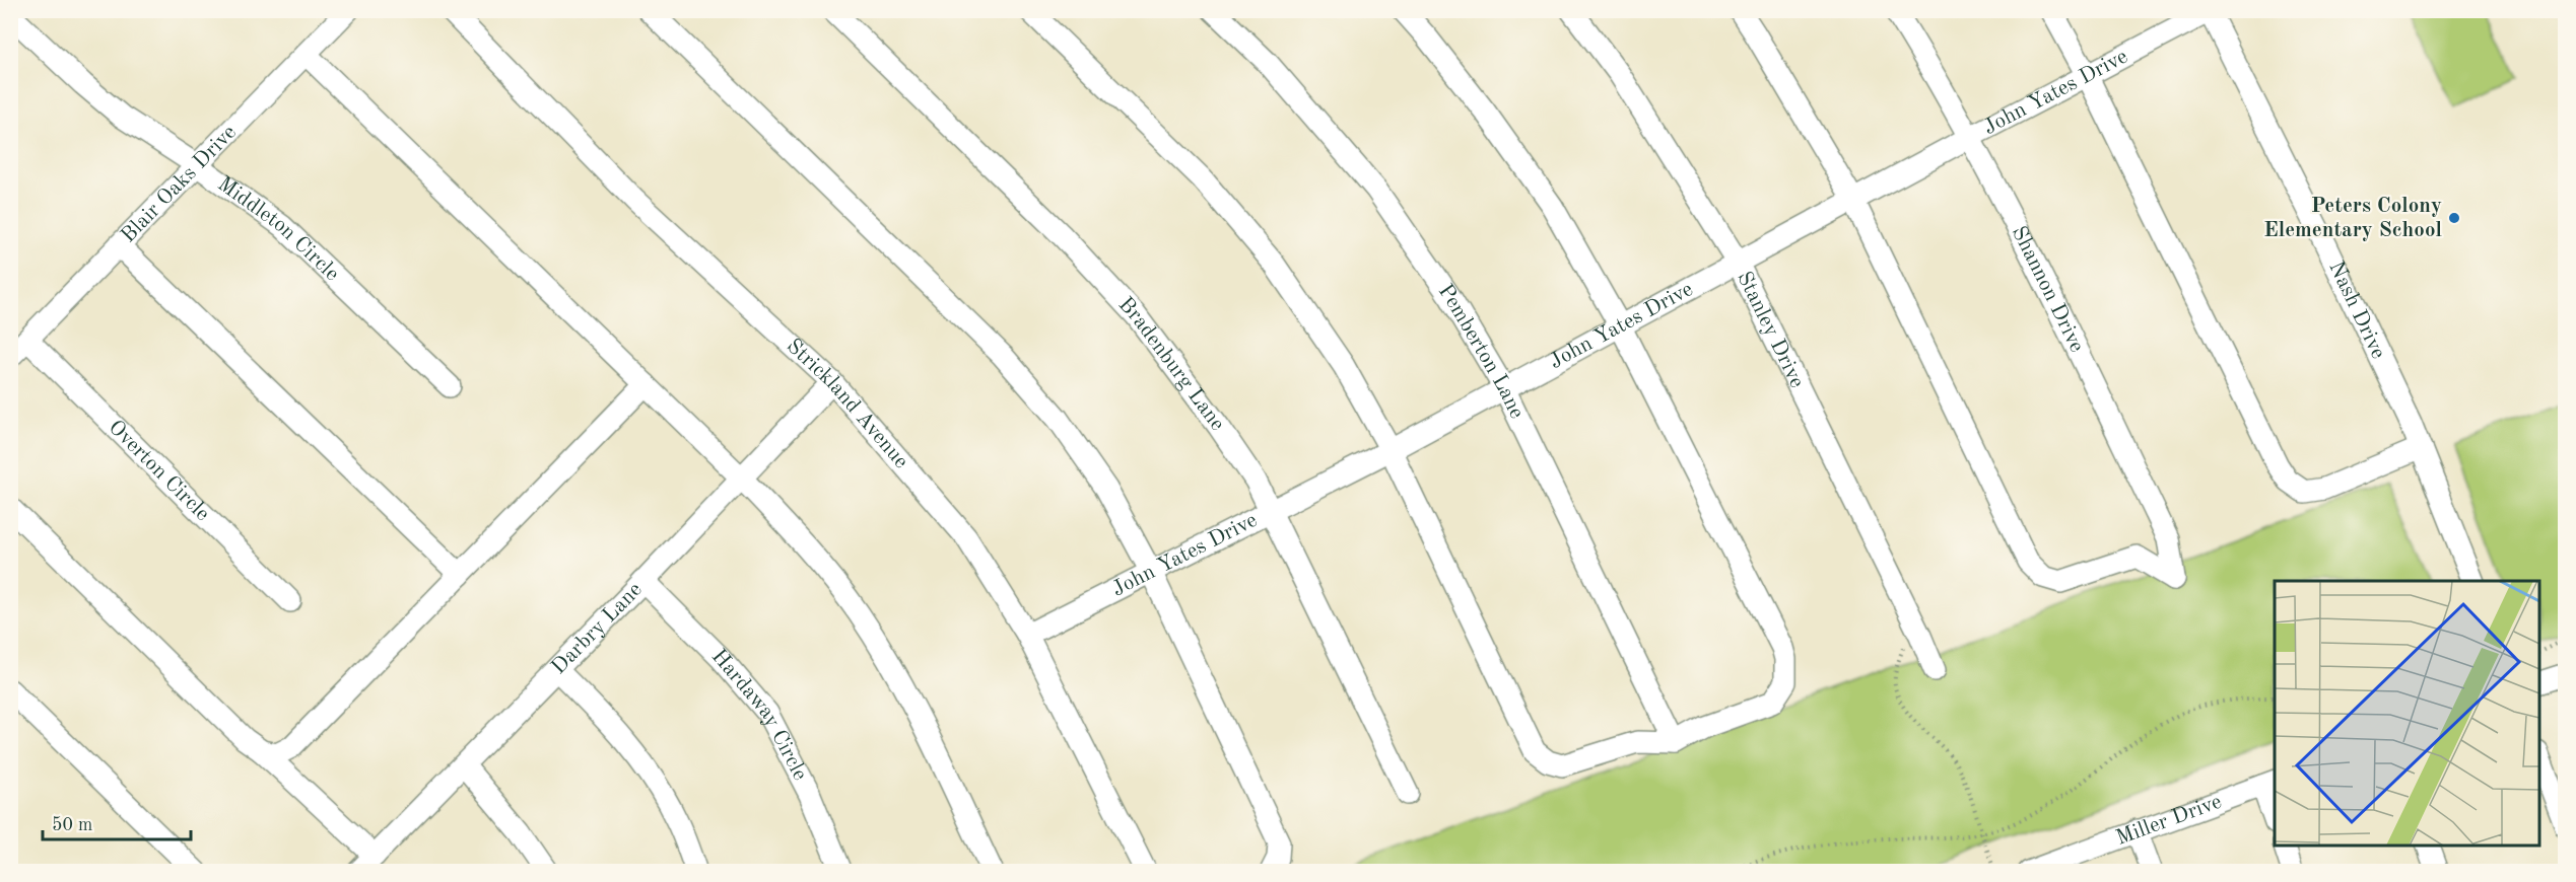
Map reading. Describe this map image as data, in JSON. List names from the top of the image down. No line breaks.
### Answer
{"streets":{"street":["John Yates Drive","Blair Oaks Drive","Middleton Circle","Shannon Drive","Nash Drive","Stanley Drive","Pemberton Lane","Bradenburg Lane","Strickland Avenue","Overton Circle","Darbry Lane","Hardaway Circle","Miller Drive"]},"crossings":[["John Yates Drive","Shannon Drive"],["John Yates Drive","Nash Drive"],["John Yates Drive","Stanley Drive"],["John Yates Drive","Pemberton Lane"],["John Yates Drive","Bradenburg Lane"],["John Yates Drive","Strickland Avenue"],["Blair Oaks Drive","Middleton Circle"],["Blair Oaks Drive","Overton Circle"],["Strickland Avenue","Darbry Lane"],["Darbry Lane","Hardaway Circle"]],"places":["Peters Colony Elementary School"],"scale_bar":"50 m"}
